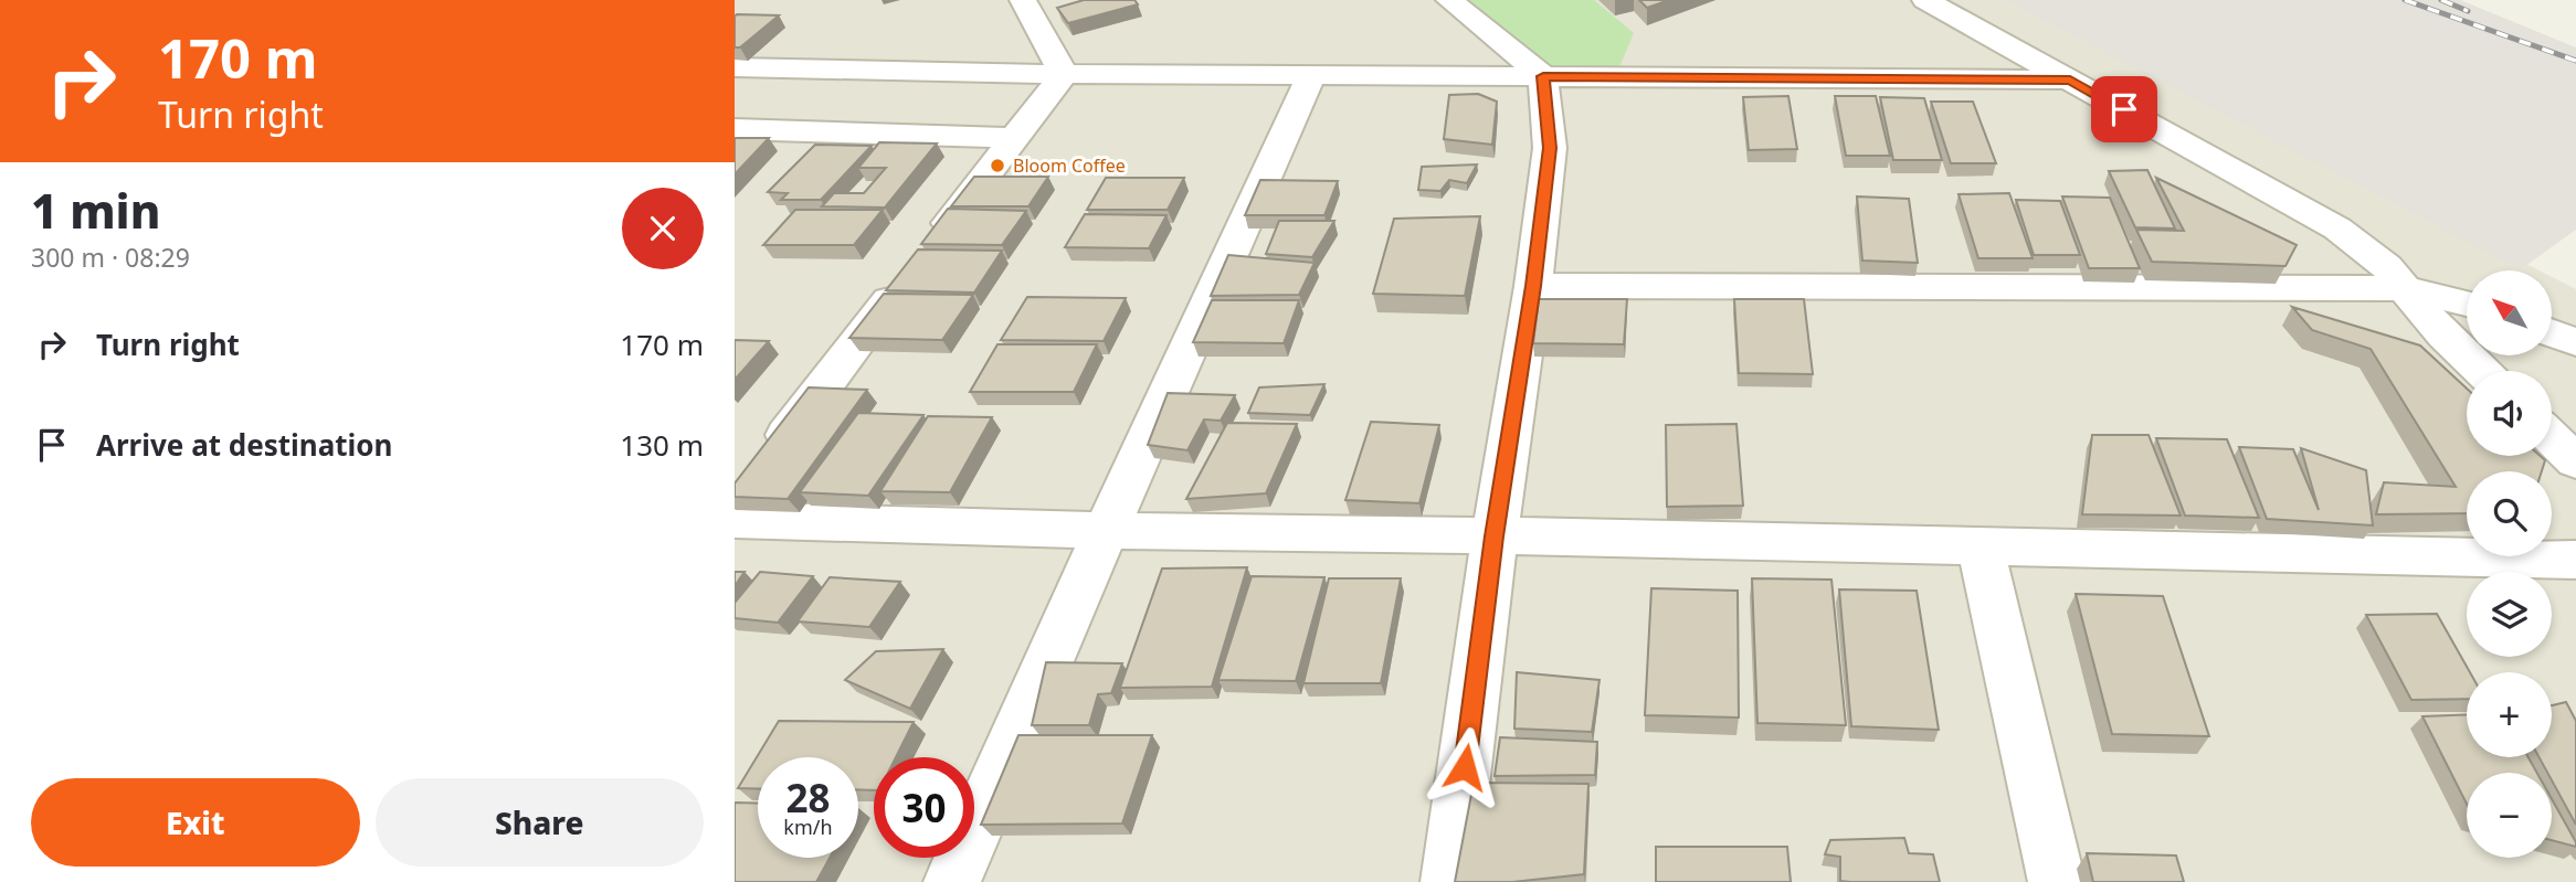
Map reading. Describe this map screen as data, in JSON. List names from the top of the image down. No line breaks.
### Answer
{"places":["Bloom Coffee"],"north":"top left","page":{"turn":["170 m","Turn right"],"heading":["1 min","300 m · 08:29"],"map_buttons":["+","−"],"list":[{"name":"Turn right","value":"170 m"},{"name":"Arrive at destination","value":"130 m"}],"speed":"28 km/h","limit":"30","buttons":["Exit","Share"]}}
